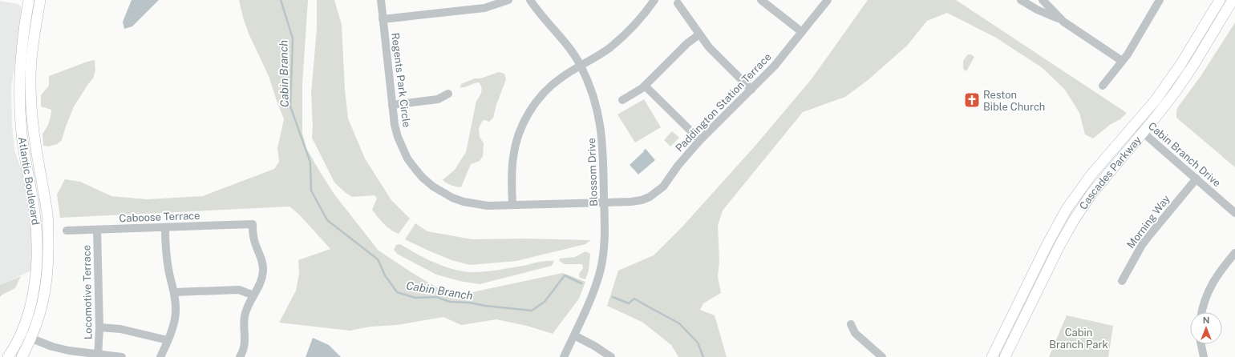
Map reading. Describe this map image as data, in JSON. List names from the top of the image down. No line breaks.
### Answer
{"streets":{"main road":["Cascades Parkway","Atlantic Boulevard"],"street":["Regents Park Circle","Paddington Station Terrace","Cabin Branch Drive","Blossom Drive","Caboose Terrace","Morning Way","Locomotive Terrace"]},"crossings":[["Regents Park Circle","Paddington Station Terrace"],["Regents Park Circle","Blossom Drive"],["Paddington Station Terrace","Blossom Drive"],["Cabin Branch Drive","Cascades Parkway"],["Cabin Branch Drive","Morning Way"],["Caboose Terrace","Locomotive Terrace"]],"water":["Cabin Branch"],"parks":["Cabin Branch Park"],"places":{"church":["Reston Bible Church"]},"north":"top"}
